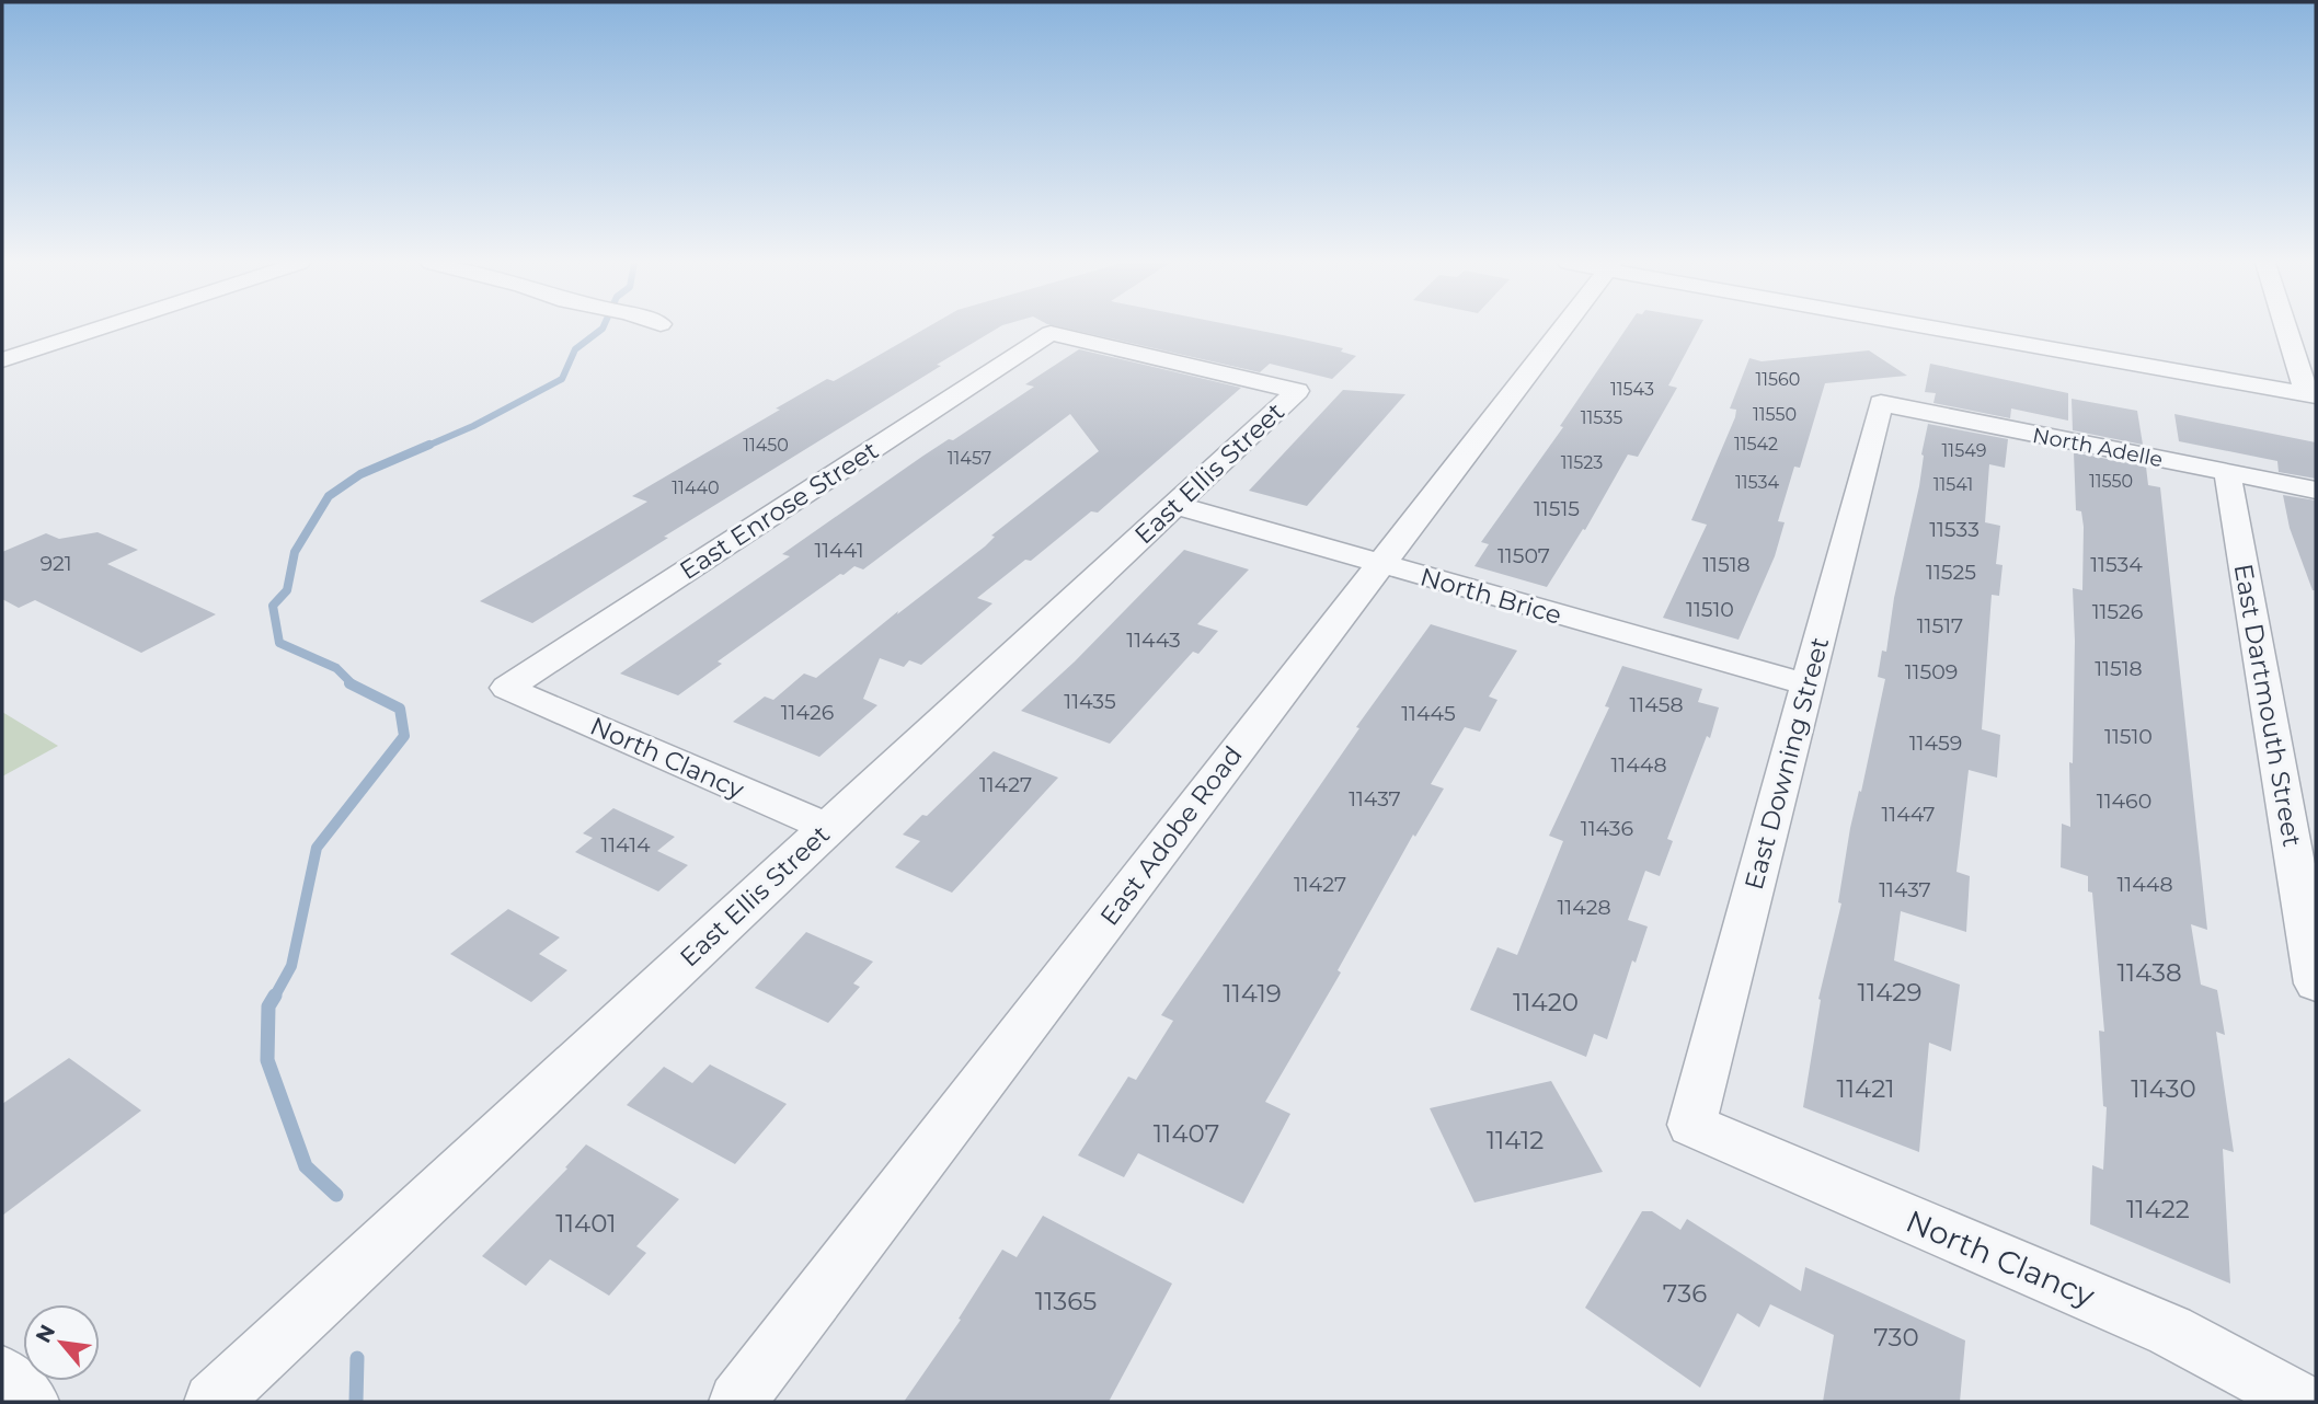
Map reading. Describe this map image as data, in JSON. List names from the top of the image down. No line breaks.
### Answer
{"streets":{"street":["North Adelle","East Ellis Street","East Enrose Street","North Brice","East Dartmouth Street","North Clancy","East Downing Street","East Adobe Road"]},"crossings":[["North Adelle","East Dartmouth Street"],["North Adelle","East Downing Street"],["East Ellis Street","East Enrose Street"],["East Ellis Street","North Brice"],["East Ellis Street","North Clancy"],["East Enrose Street","North Clancy"],["North Brice","East Downing Street"],["North Brice","East Adobe Road"],["North Clancy","East Downing Street"]],"house_numbers":["11560","11543","11550","11535","11542","11450","11549","11457","11523","11550","11534","11541","11440","11515","11533","11441","11507","921","11518","11534","11525","11510","11526","11517","11443","11518","11509","11435","11458","11426","11445","11510","11459","11448","11427","11437","11460","11447","11436","11414","11427","11448","11437","11428","11438","11429","11419","11420","11421","11430","11407","11412","11422","11401","736","11365","730"],"north":"top left"}
